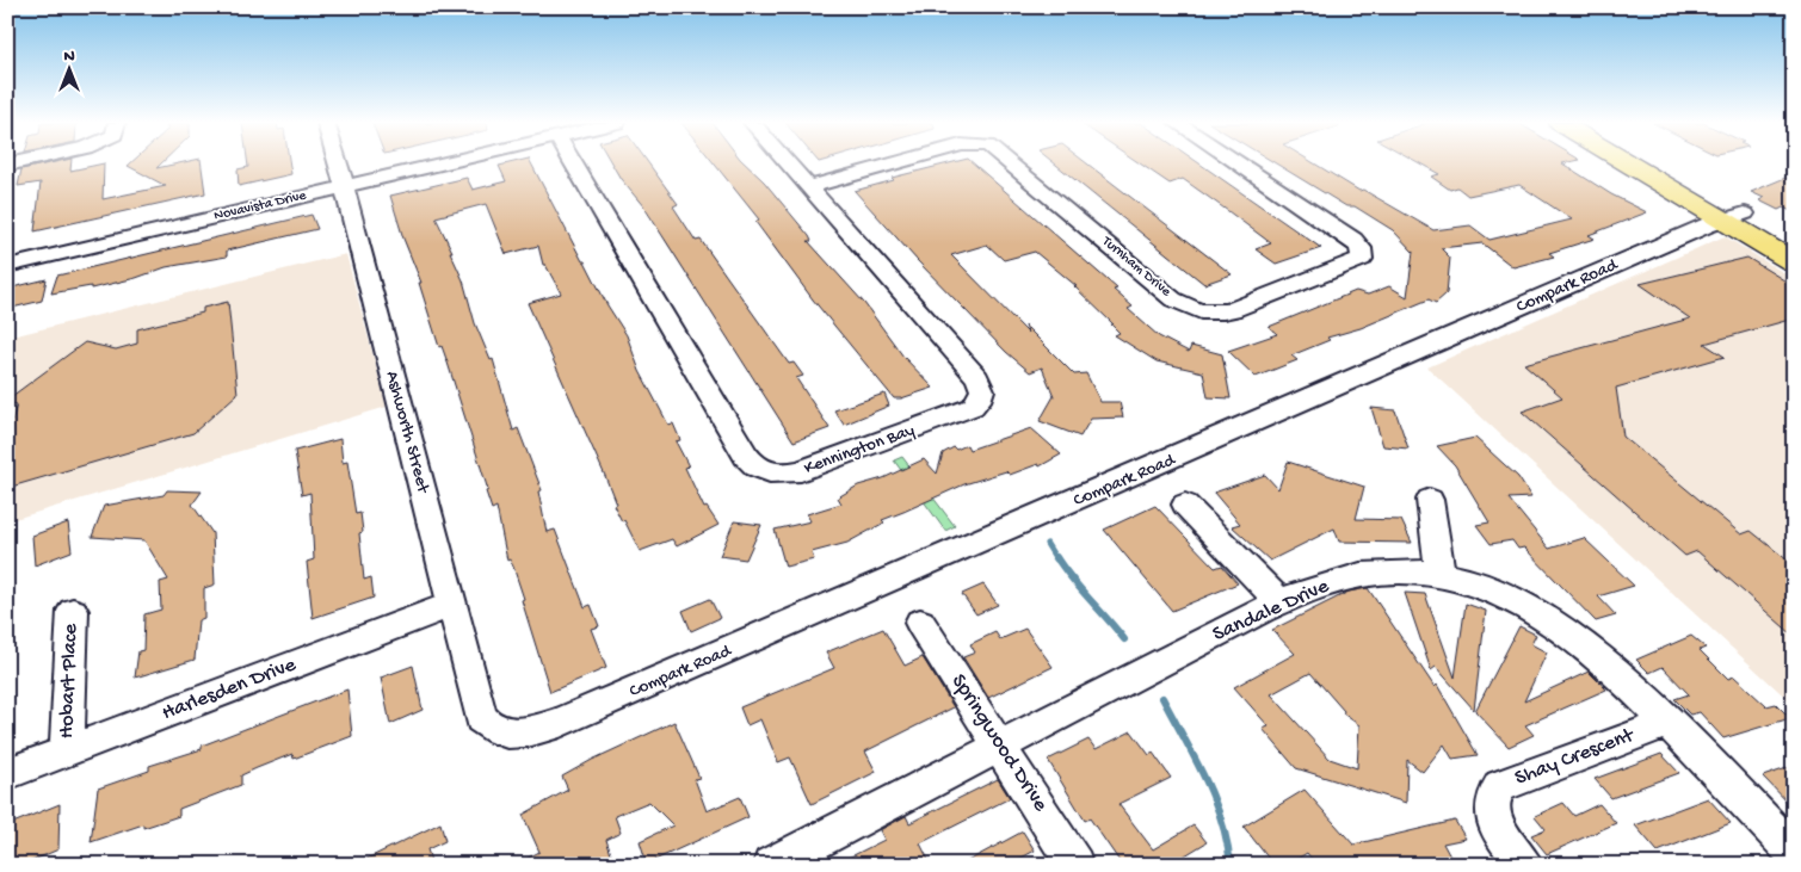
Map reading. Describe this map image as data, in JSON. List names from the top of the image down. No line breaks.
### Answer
{"streets":{"street":["Novavista Drive","Turnham Drive","Compark Road","Ashworth Street","Kennington Bay","Sandale Drive","Hobart Place","Harlesden Drive","Springwood Drive","Shay Crescent"]},"crossings":[["Novavista Drive","Ashworth Street"],["Turnham Drive","Kennington Bay"],["Compark Road","Ashworth Street"],["Ashworth Street","Harlesden Drive"],["Sandale Drive","Springwood Drive"],["Sandale Drive","Shay Crescent"],["Hobart Place","Harlesden Drive"]],"north":"top"}
